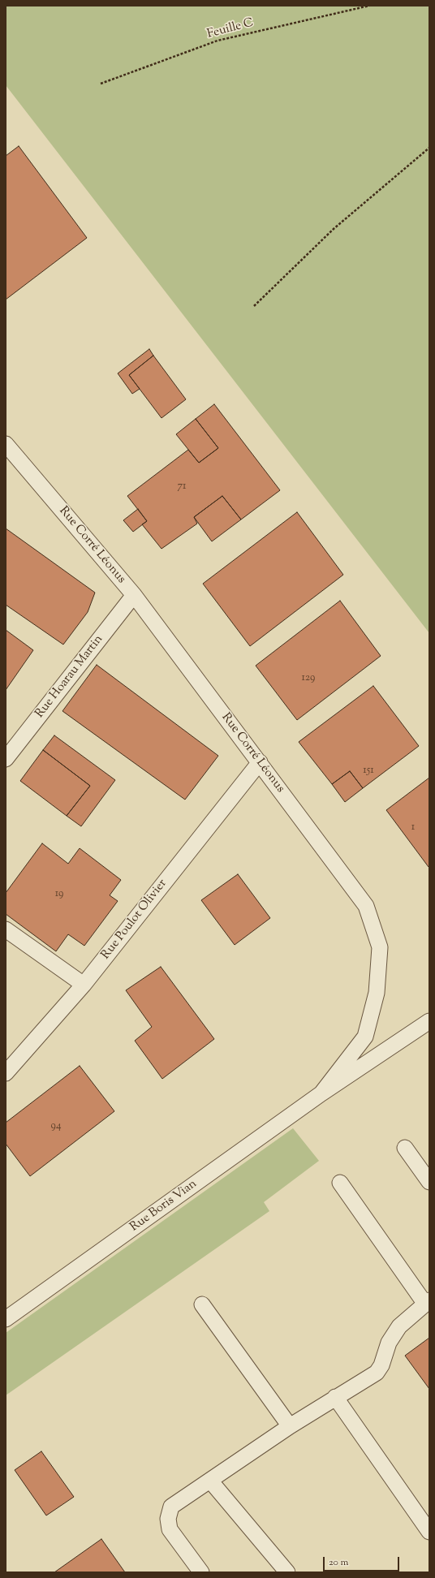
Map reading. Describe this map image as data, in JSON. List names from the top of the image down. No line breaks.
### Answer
{"streets":{"lane":["Rue Corré Léonus","Rue Hoarau Martin","Rue Poulot Olivier","Rue Boris Vian"],"path":["Feuille C"]},"crossings":[["Rue Corré Léonus","Rue Hoarau Martin"],["Rue Corré Léonus","Rue Poulot Olivier"],["Rue Corré Léonus","Rue Boris Vian"]],"house_numbers":["71","129","151","1","19","94"],"scale_bar":"20 m"}
